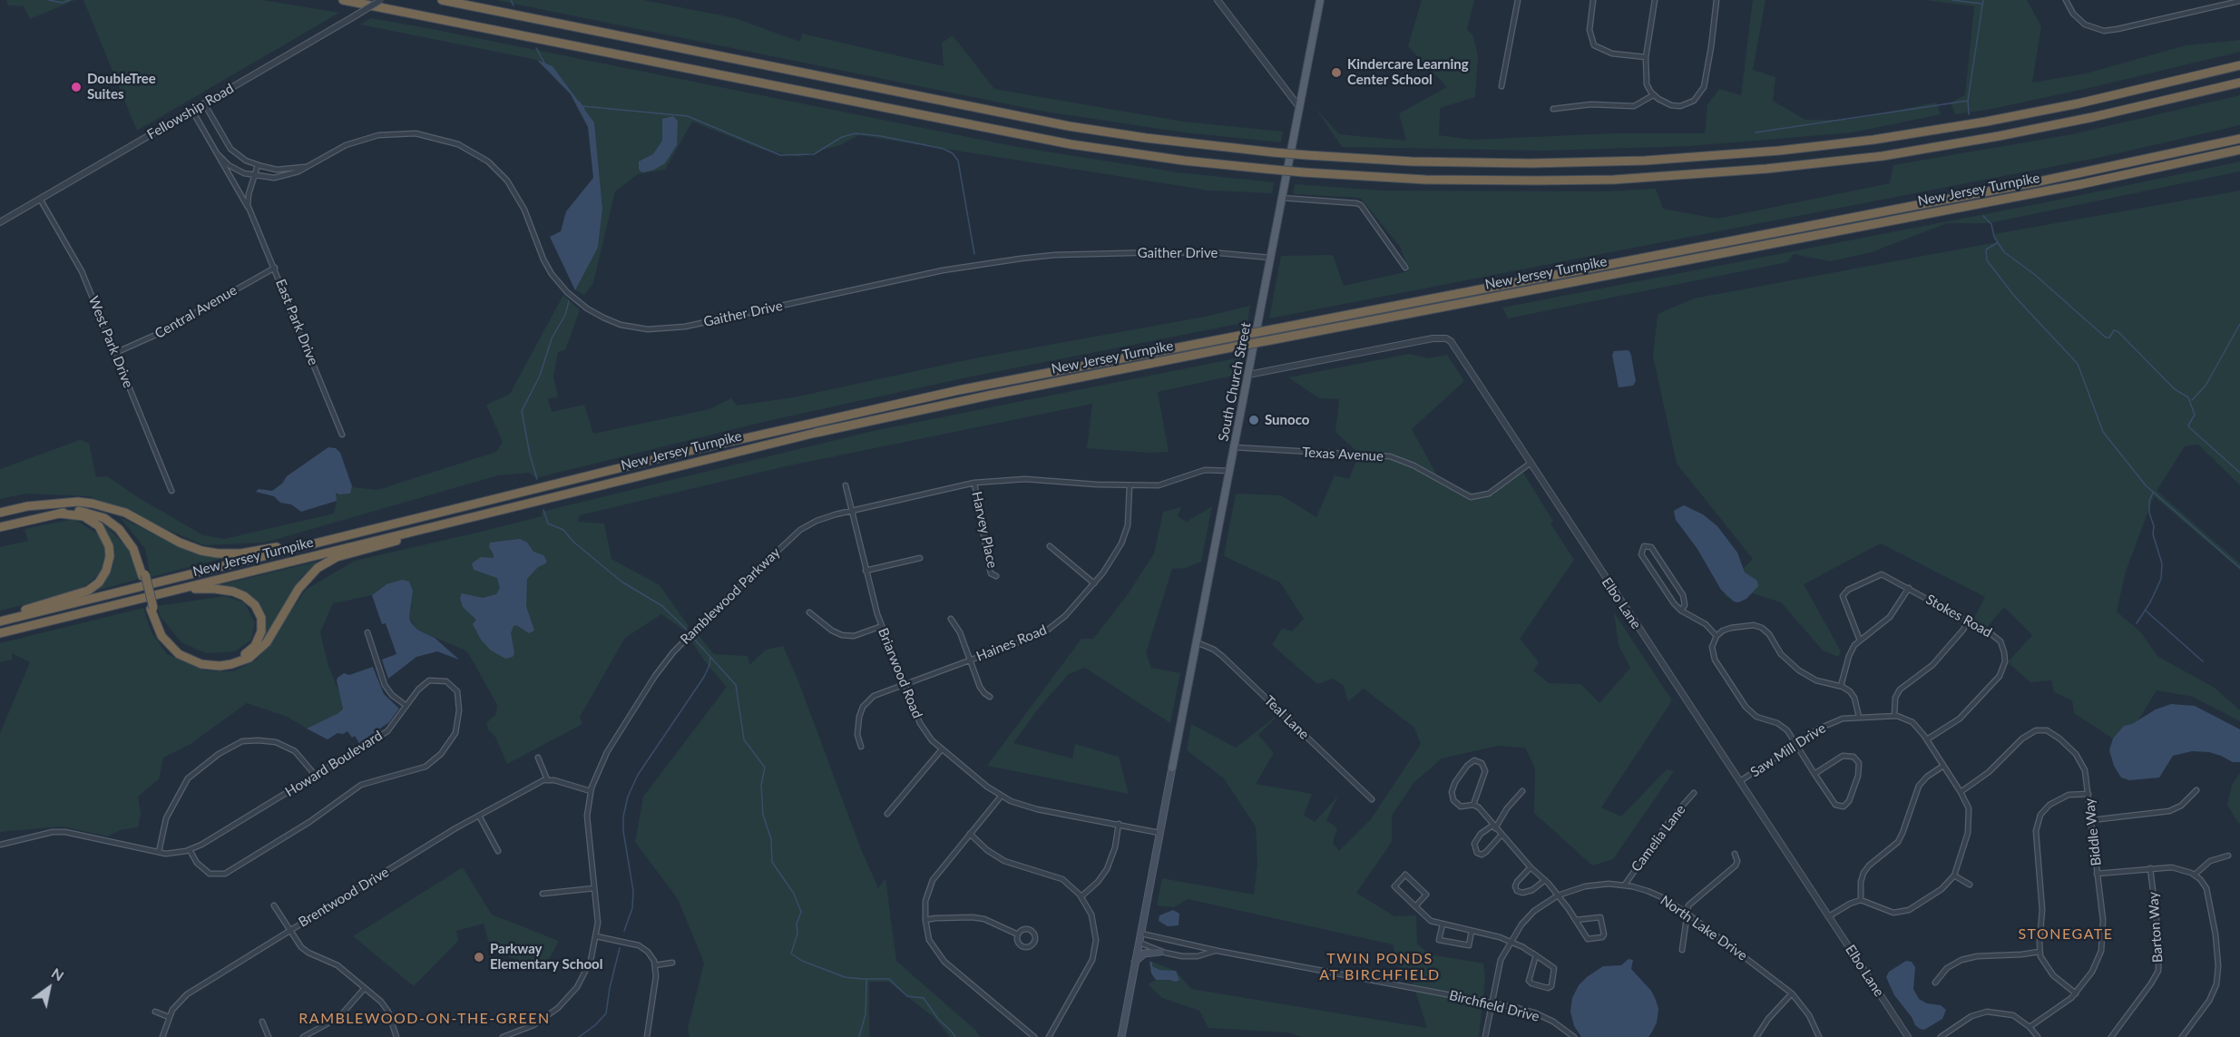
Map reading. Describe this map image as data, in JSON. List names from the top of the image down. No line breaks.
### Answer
{"streets":{"highway":["New Jersey Turnpike"],"main road":["South Church Street"],"street":["Fellowship Road","Gaither Drive","Central Avenue","East Park Drive","West Park Drive","Texas Avenue","Harvey Place","Ramblewood Parkway","Elbo Lane","Stokes Road","Haines Road","Briarwood Road","Teal Lane","Saw Mill Drive","Howard Boulevard","Biddle Way","Camelia Lane","Brentwood Drive","Barton Way","North Lake Drive","Birchfield Drive"]},"crossings":[["Fellowship Road","Gaither Drive"],["Fellowship Road","East Park Drive"],["Fellowship Road","West Park Drive"],["Gaither Drive","East Park Drive"],["Gaither Drive","South Church Street"],["Central Avenue","East Park Drive"],["Central Avenue","West Park Drive"],["South Church Street","Texas Avenue"],["South Church Street","Ramblewood Parkway"],["South Church Street","Elbo Lane"],["South Church Street","Teal Lane"],["Texas Avenue","Elbo Lane"],["Harvey Place","Ramblewood Parkway"],["Ramblewood Parkway","Haines Road"],["Ramblewood Parkway","Briarwood Road"],["Elbo Lane","Saw Mill Drive"],["Stokes Road","Saw Mill Drive"],["Haines Road","Briarwood Road"],["Saw Mill Drive","Biddle Way"],["Camelia Lane","North Lake Drive"],["North Lake Drive","Birchfield Drive"]],"districts":["STONEGATE","TWIN PONDS AT BIRCHFIELD","RAMBLEWOOD-ON-THE-GREEN"],"places":["Kindercare Learning Center School","DoubleTree Suites","Sunoco","Parkway Elementary School"],"north":"top right"}
